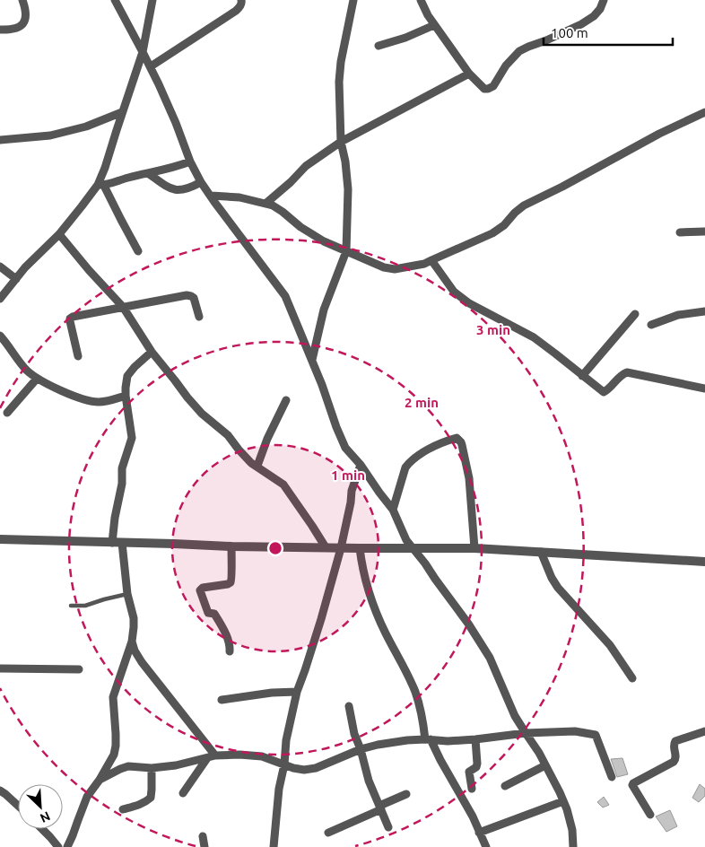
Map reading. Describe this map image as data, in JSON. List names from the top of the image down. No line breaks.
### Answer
{"scale_bar":"100 m","north":"bottom right","rings":["3 min","2 min","1 min"]}
